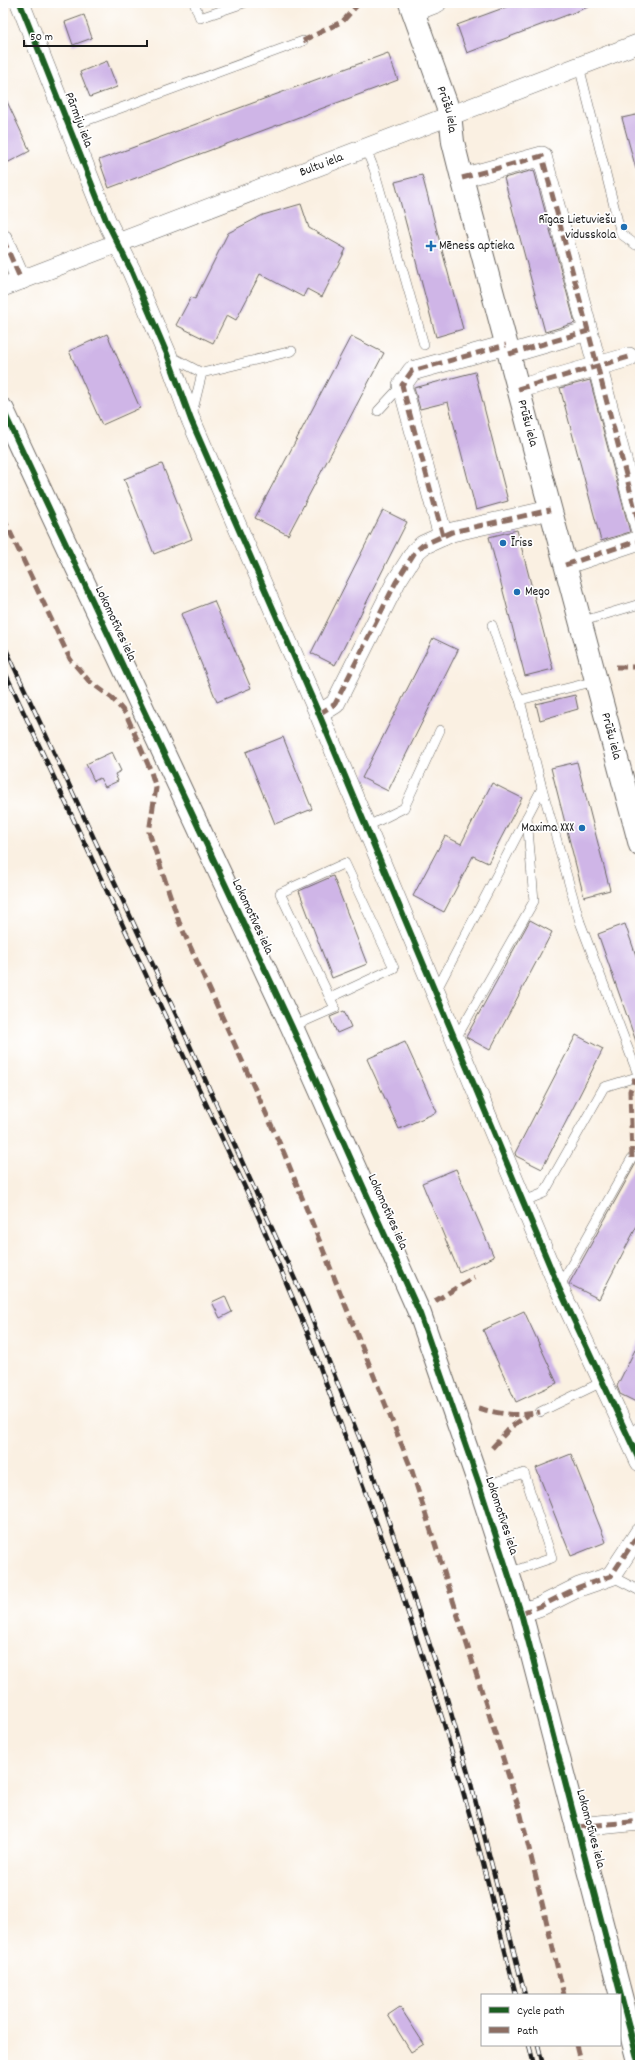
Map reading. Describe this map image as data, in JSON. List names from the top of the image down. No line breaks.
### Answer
{"streets":{"street":["Prūšu iela","Pārmiju iela","Bultu iela","Lokomotīves iela"]},"crossings":[["Prūšu iela","Bultu iela"],["Pārmiju iela","Bultu iela"]],"places":{"other":["Rīgas Lietuviešu vidusskola","Īriss","Mego","Maxima XXX"],"health":["Mēness aptieka"]},"legend":["Cycle path","Path"],"scale_bar":"50 m"}
